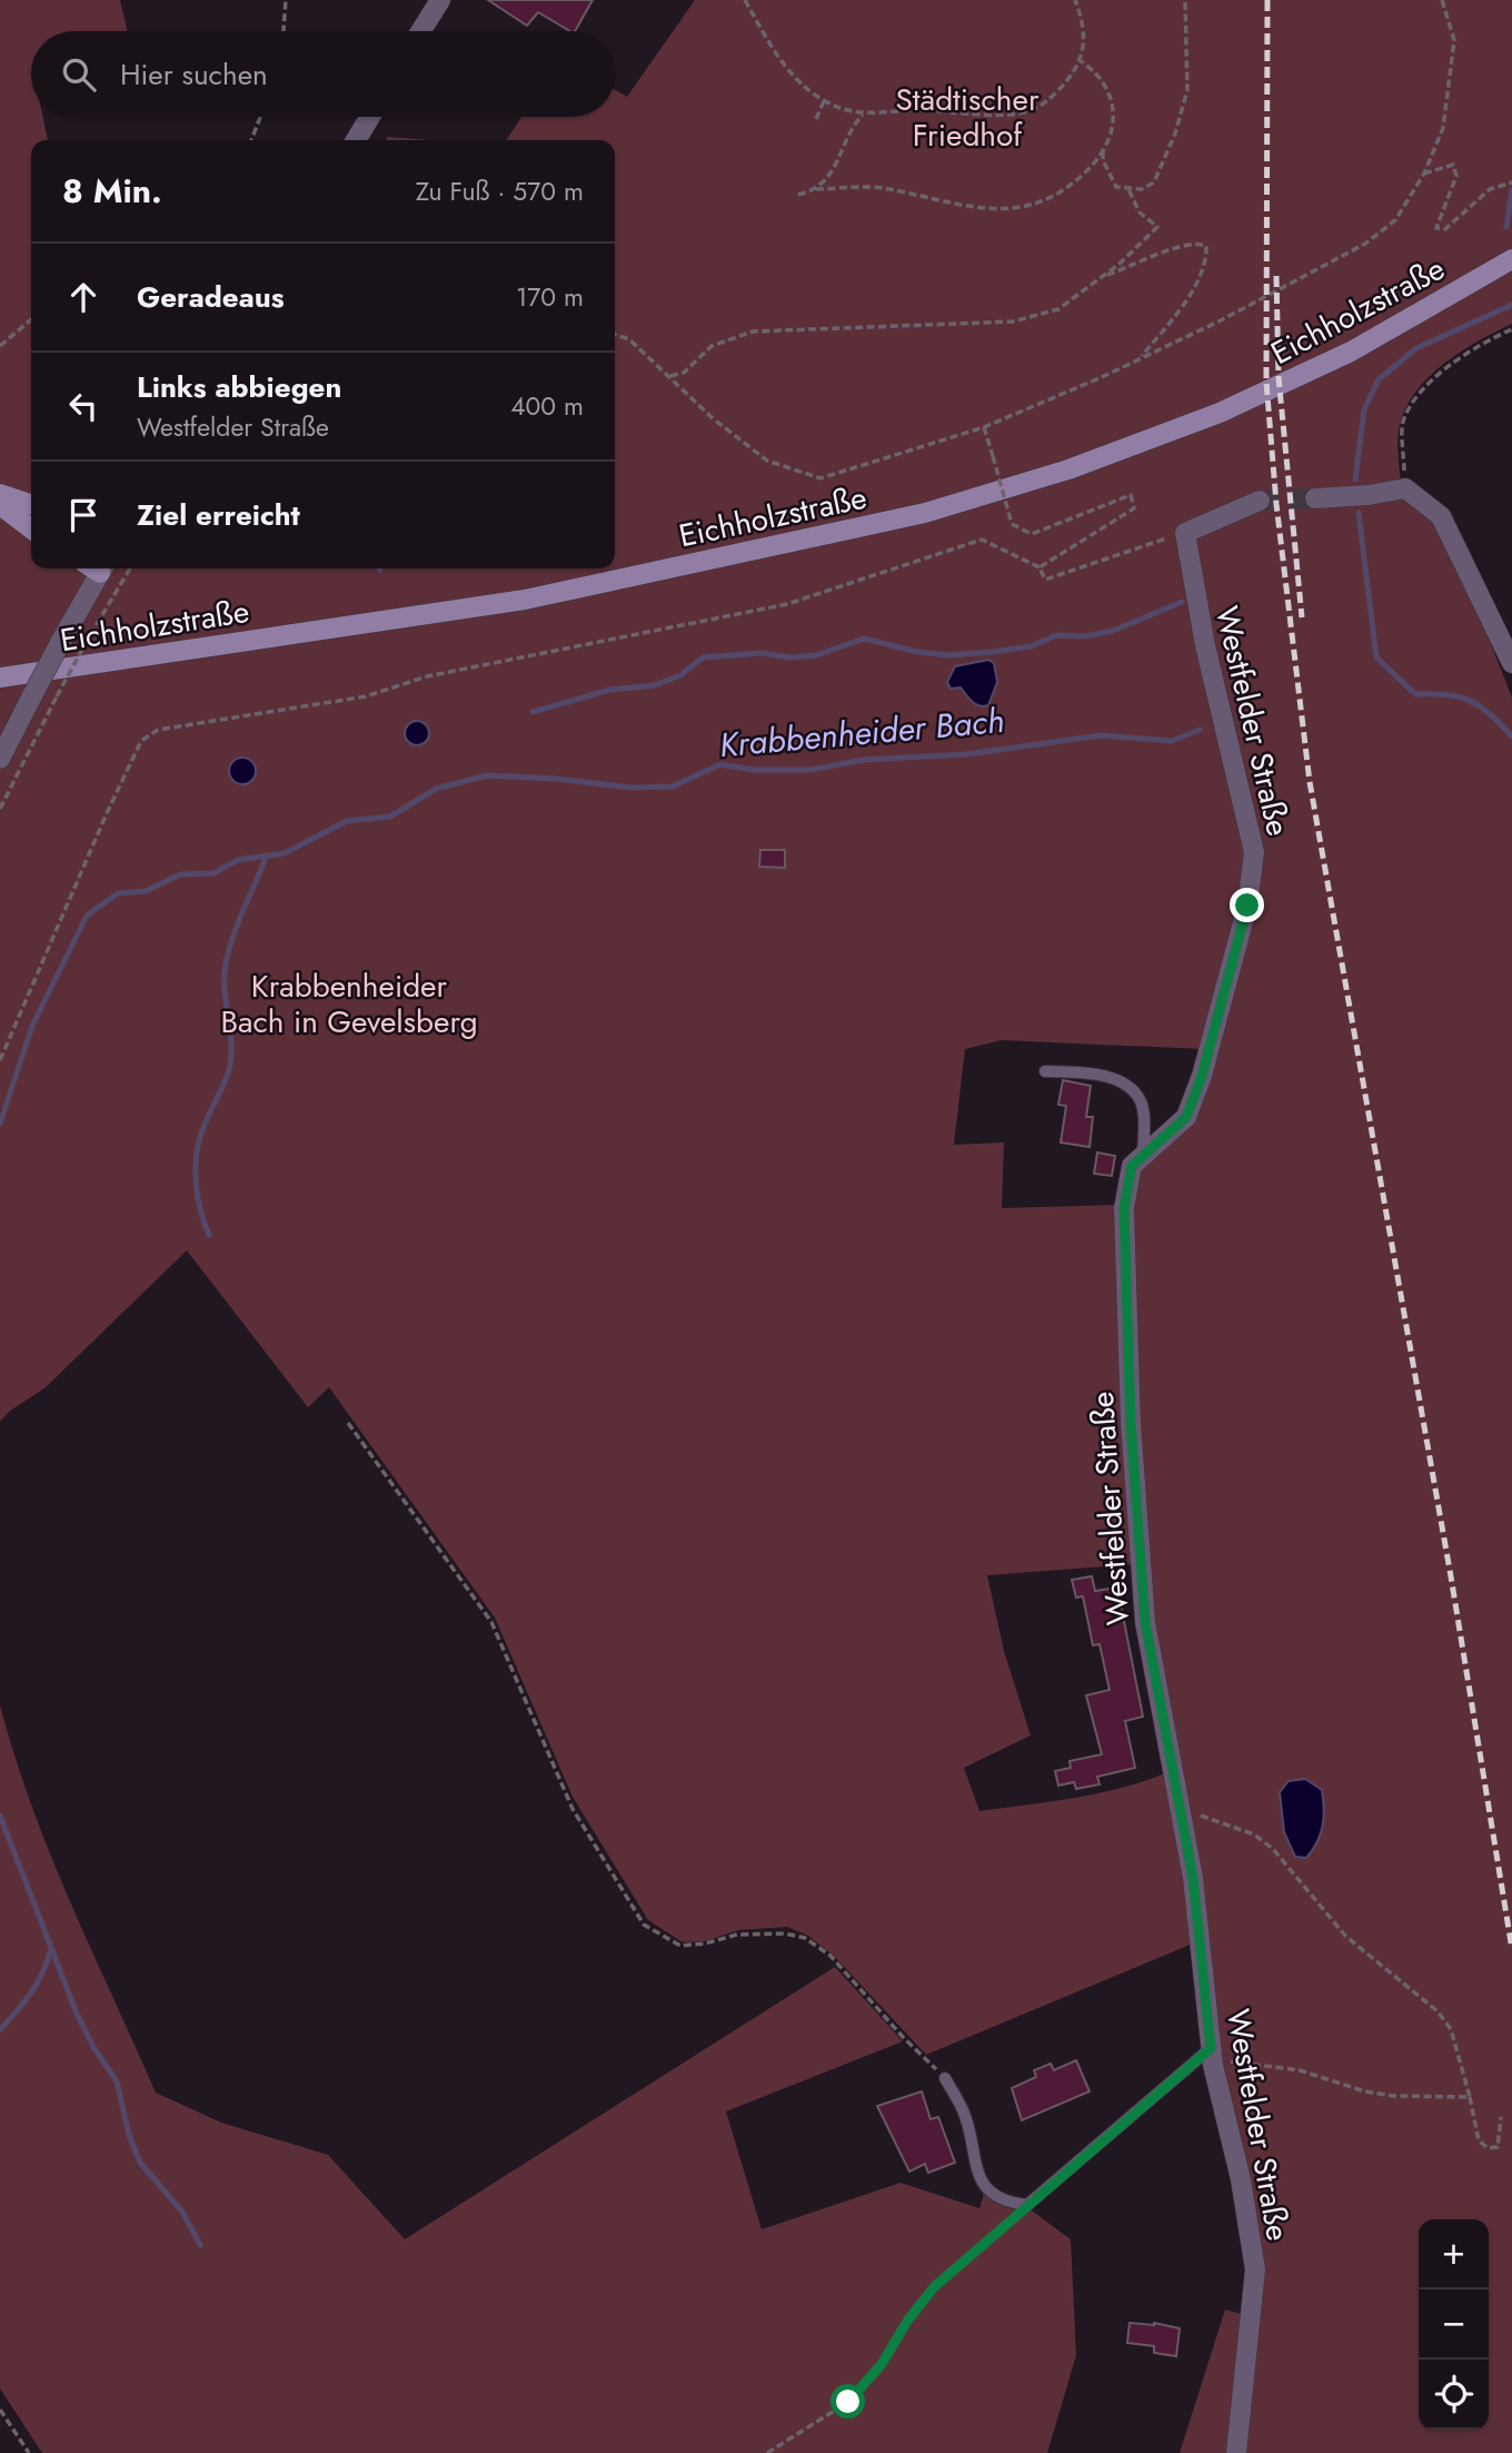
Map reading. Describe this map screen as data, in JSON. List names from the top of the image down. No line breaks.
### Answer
{"streets":{"main road":["Eichholzstraße"],"street":["Westfelder Straße"]},"water":["Krabbenheider Bach"],"parks":["Städtischer Friedhof","Krabbenheider Bach in Gevelsberg"],"page":{"search":"Hier suchen","heading":["8 Min.","Zu Fuß · 570 m"],"list":[["Geradeaus","170 m"],["Links abbiegen","Westfelder Straße","400 m"],"Ziel erreicht"],"map_buttons":["+","−"]}}
